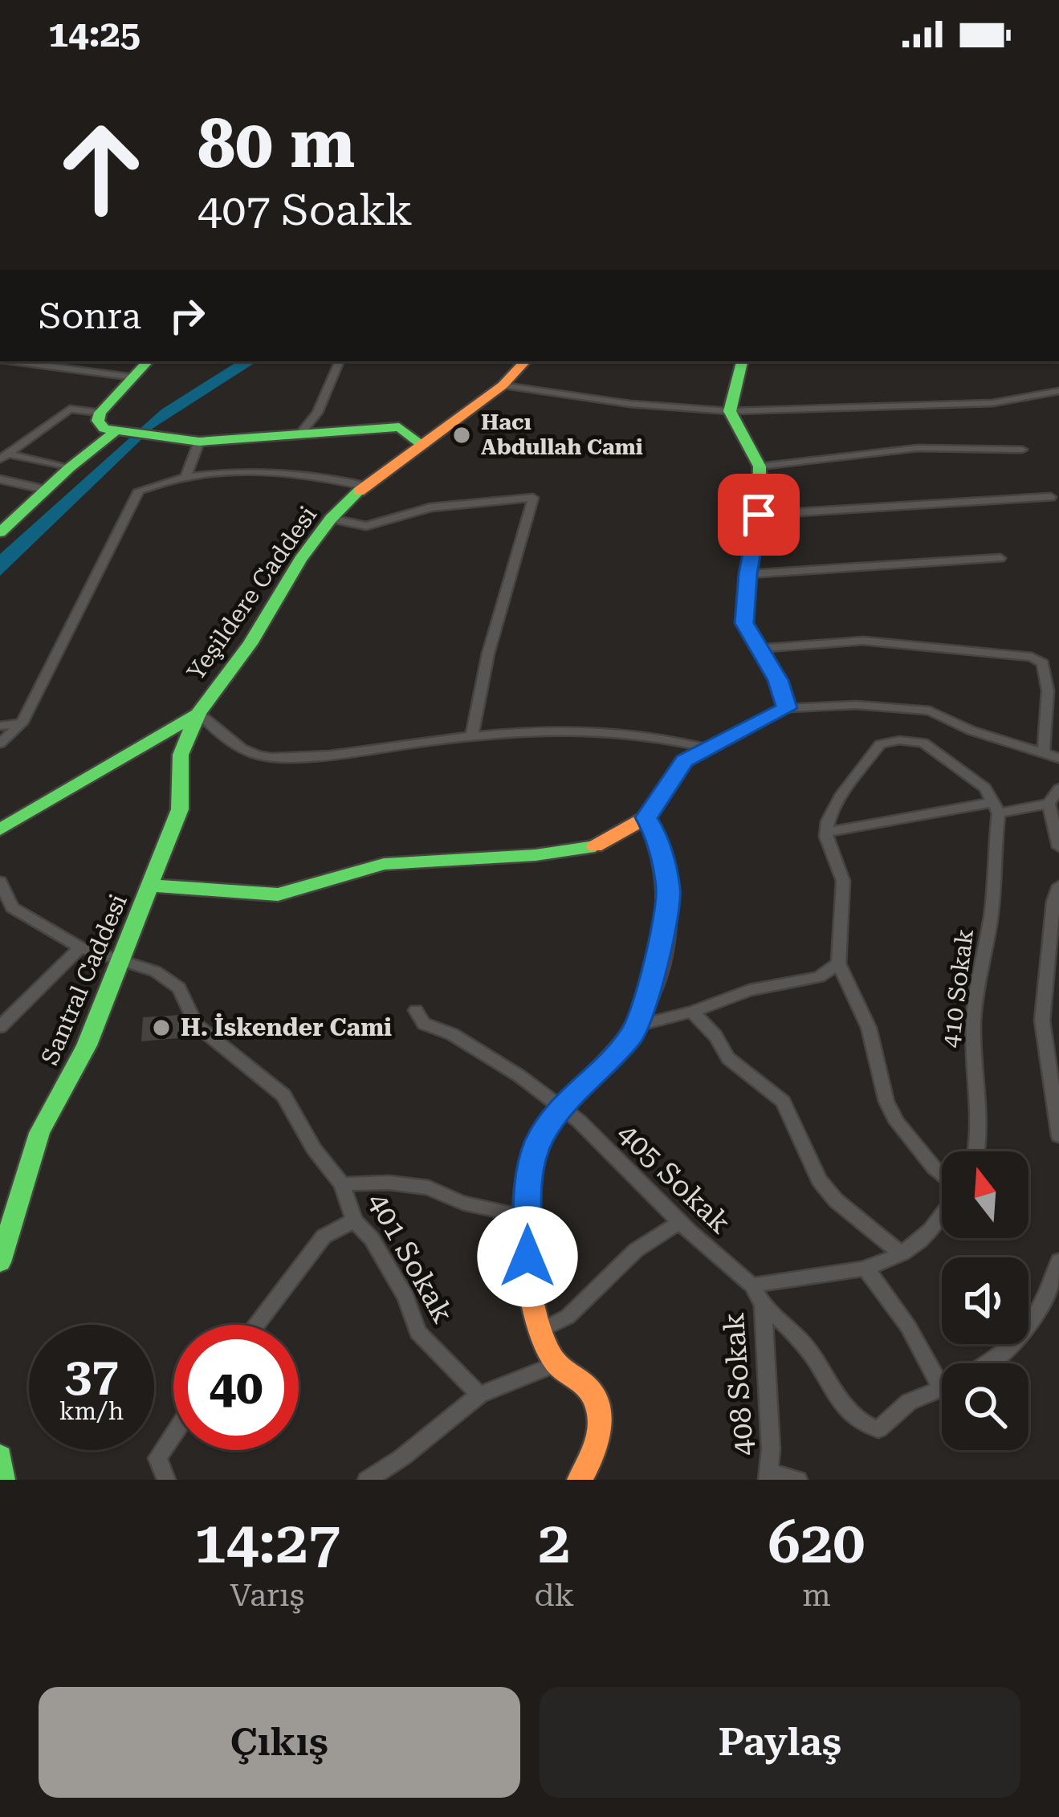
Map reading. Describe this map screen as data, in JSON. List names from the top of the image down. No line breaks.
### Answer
{"streets":{"street":["Yeşildere Caddesi","Santral Caddesi","410 Sokak","405 Sokak","401 Sokak","408 Sokak"]},"crossings":[["Yeşildere Caddesi","Santral Caddesi"],["Santral Caddesi","401 Sokak"],["405 Sokak","408 Sokak"]],"places":["Hacı Abdullah Cami","H. İskender Cami"],"north":"top","page":{"status":"14:25","turn":["80 m","407 Soakk"],"then":"Sonra","speed":"37 km/h","limit":"40","eta":["14:27","Varış","2","dk","620","m"],"buttons":["Çıkış","Paylaş"]}}
